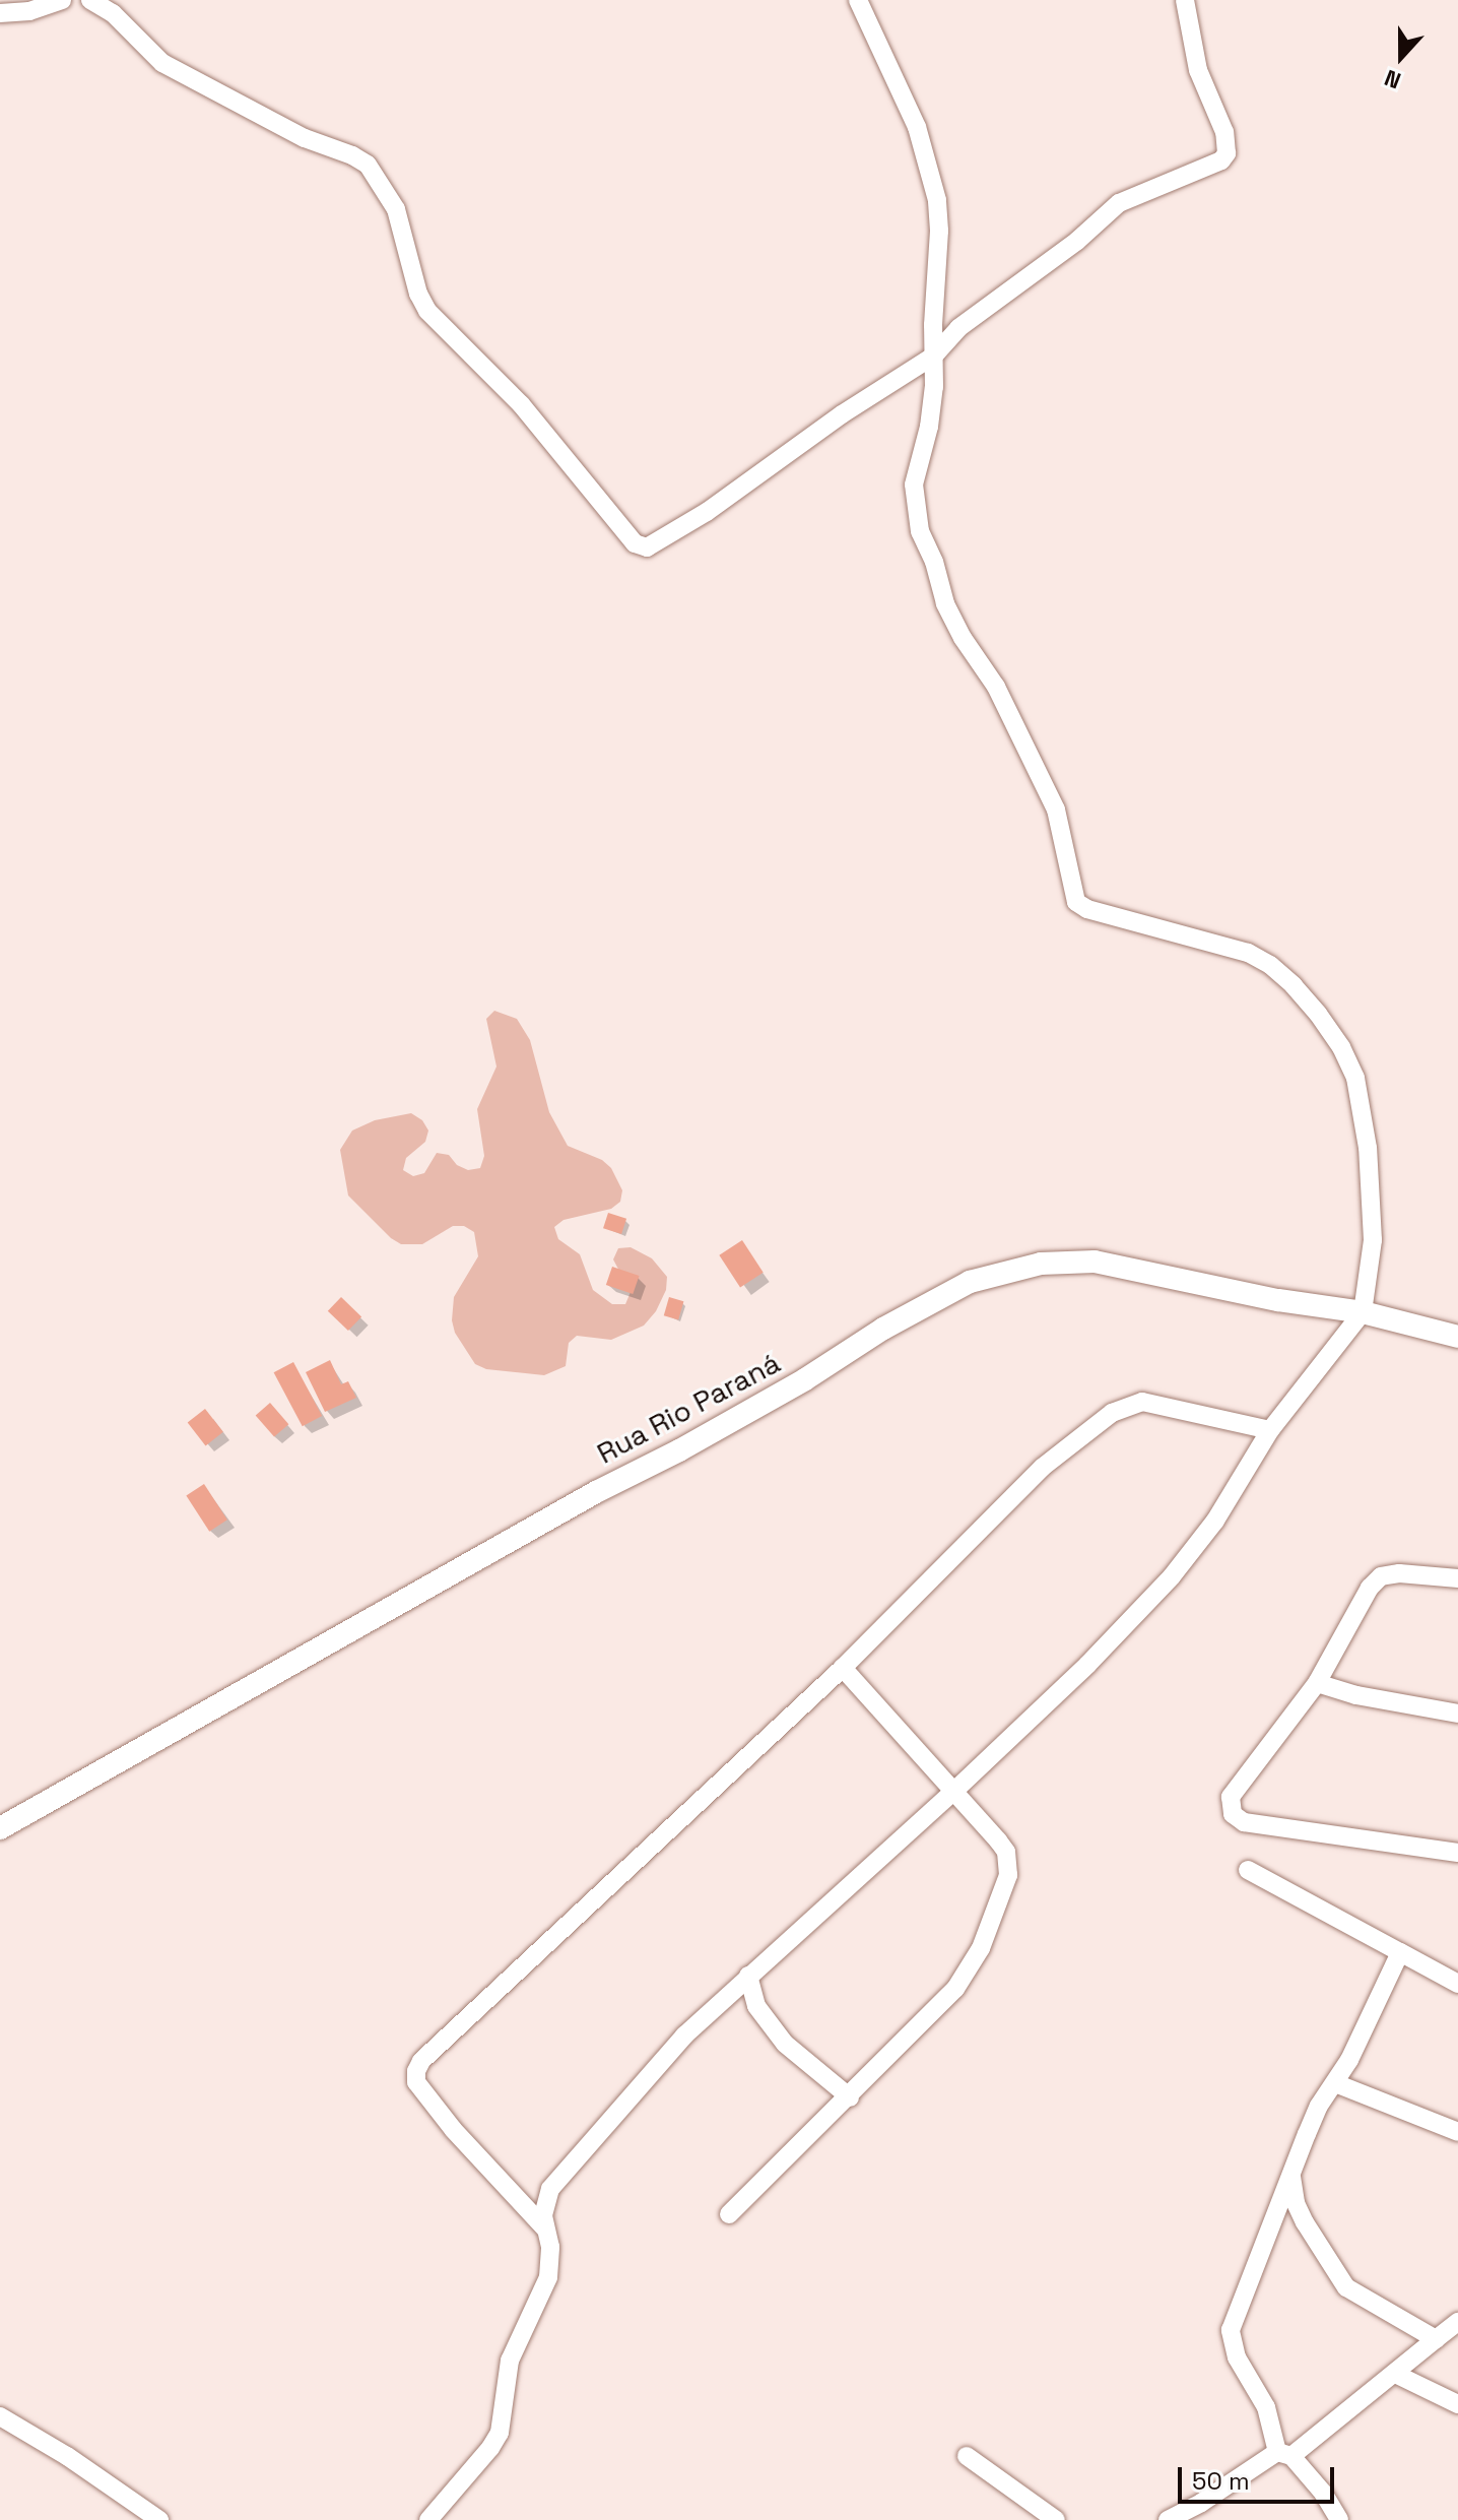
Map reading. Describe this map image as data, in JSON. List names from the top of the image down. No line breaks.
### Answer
{"streets":{"street":["Rua Rio Paraná"]},"scale_bar":"50 m","north":"bottom"}
